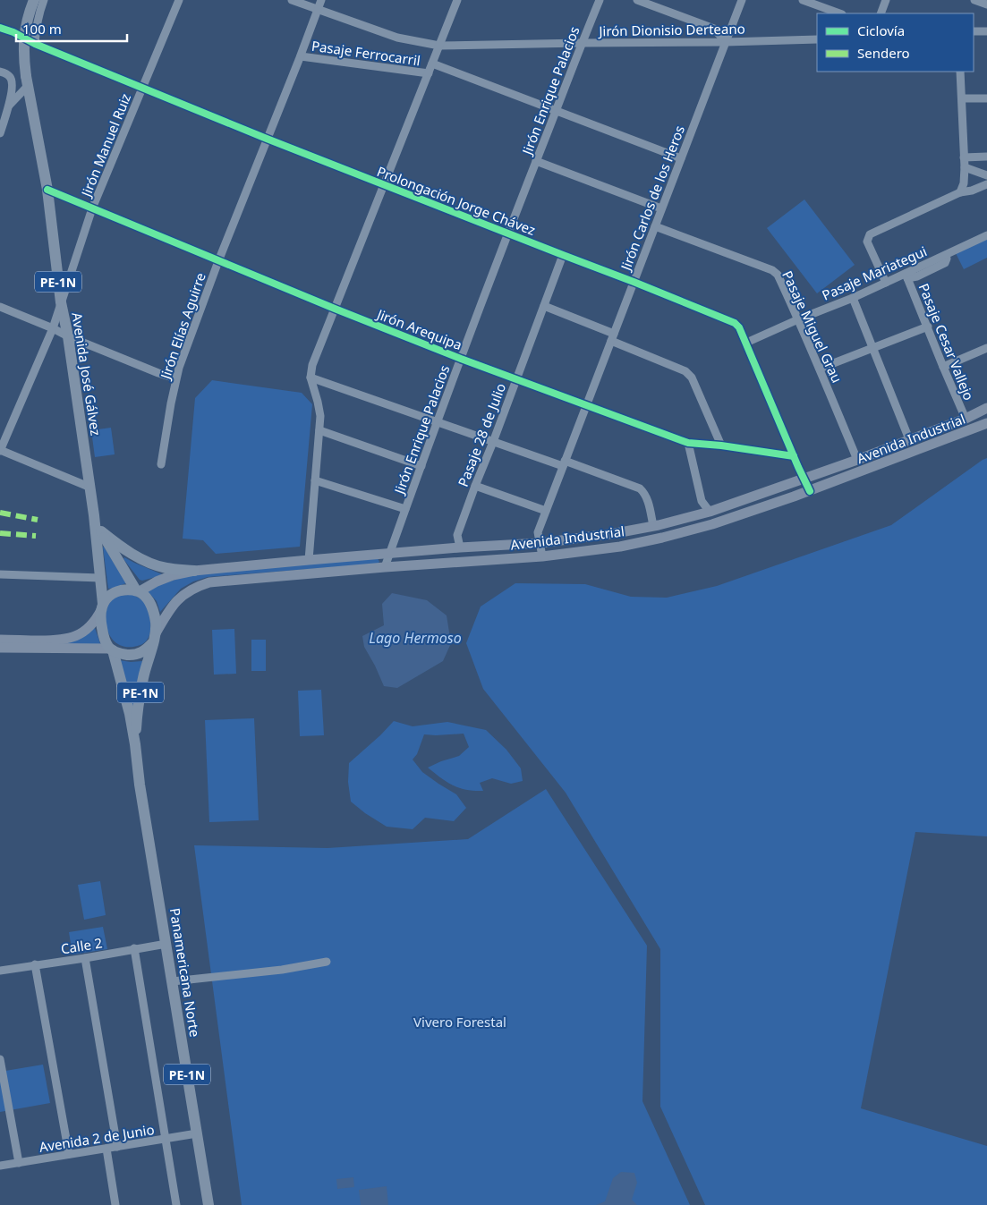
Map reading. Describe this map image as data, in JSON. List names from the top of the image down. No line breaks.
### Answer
{"streets":{"highway":["PE-1N","Avenida José Gálvez","Panamericana Norte"],"main road":["Avenida Industrial"],"street":["Jirón Dionisio Derteano","Pasaje Ferrocarril","Jirón Enrique Palacios","Jirón Manuel Ruiz","Jirón Carlos de los Heros","Prolongación Jorge Chávez","Pasaje Mariategui","Jirón Elías Aguirre","Pasaje Miguel Grau","Jirón Arequipa","Pasaje Cesar Vallejo","Pasaje 28 de Julio","Calle 2","Avenida 2 de Junio"]},"crossings":[["Jirón Dionisio Derteano","Jirón Enrique Palacios"],["Jirón Dionisio Derteano","Jirón Carlos de los Heros"],["Jirón Dionisio Derteano","Jirón Elías Aguirre"],["Pasaje Ferrocarril","Jirón Elías Aguirre"],["Jirón Enrique Palacios","Prolongación Jorge Chávez"],["Jirón Enrique Palacios","Jirón Arequipa"],["Jirón Enrique Palacios","Avenida Industrial"],["Jirón Manuel Ruiz","Prolongación Jorge Chávez"],["Jirón Manuel Ruiz","Jirón Arequipa"],["Jirón Manuel Ruiz","Avenida José Gálvez"],["Jirón Carlos de los Heros","Prolongación Jorge Chávez"],["Jirón Carlos de los Heros","Pasaje Miguel Grau"],["Jirón Carlos de los Heros","Jirón Arequipa"],["Jirón Carlos de los Heros","Avenida Industrial"],["Prolongación Jorge Chávez","Pasaje Mariategui"],["Prolongación Jorge Chávez","Jirón Elías Aguirre"],["Prolongación Jorge Chávez","Jirón Arequipa"],["Prolongación Jorge Chávez","Pasaje 28 de Julio"],["Prolongación Jorge Chávez","Avenida Industrial"],["Pasaje Mariategui","Pasaje Miguel Grau"],["Pasaje Mariategui","Pasaje Cesar Vallejo"],["PE-1N","Avenida José Gálvez"],["PE-1N","Avenida Industrial"],["PE-1N","Panamericana Norte"],["Jirón Elías Aguirre","Jirón Arequipa"],["Pasaje Miguel Grau","Avenida Industrial"],["Jirón Arequipa","Avenida José Gálvez"],["Jirón Arequipa","Pasaje 28 de Julio"],["Pasaje Cesar Vallejo","Avenida Industrial"],["Avenida José Gálvez","Avenida Industrial"],["Avenida José Gálvez","Panamericana Norte"],["Pasaje 28 de Julio","Avenida Industrial"],["Avenida Industrial","Panamericana Norte"],["Calle 2","Panamericana Norte"],["Panamericana Norte","Avenida 2 de Junio"]],"water":["Lago Hermoso"],"parks":["Vivero Forestal"],"legend":["Ciclovía","Sendero"],"scale_bar":"100 m"}
